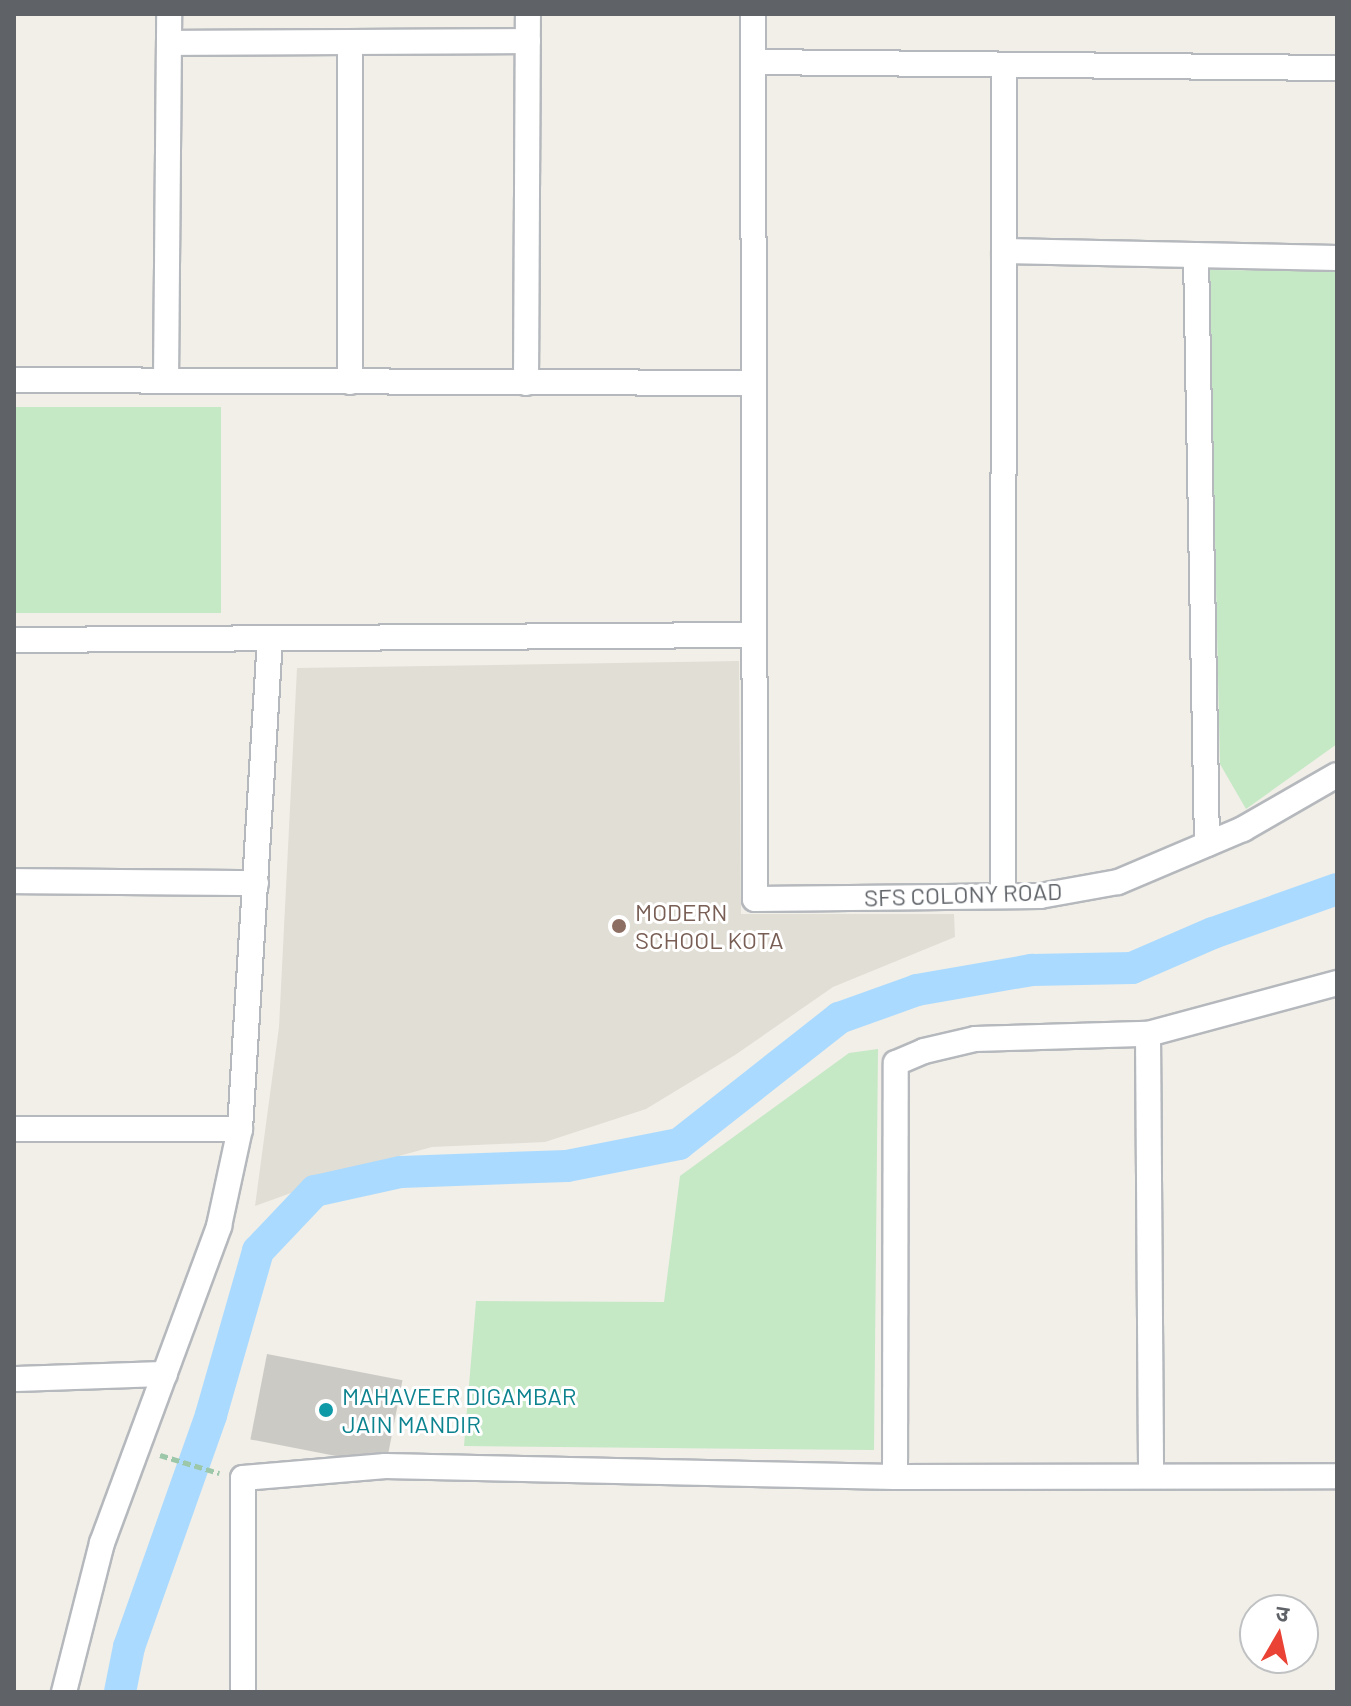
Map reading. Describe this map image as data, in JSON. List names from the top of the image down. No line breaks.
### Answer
{"streets":{"street":["SFS COLONY ROAD"]},"places":["MODERN SCHOOL KOTA","MAHAVEER DIGAMBAR JAIN MANDIR"],"north":"top"}
